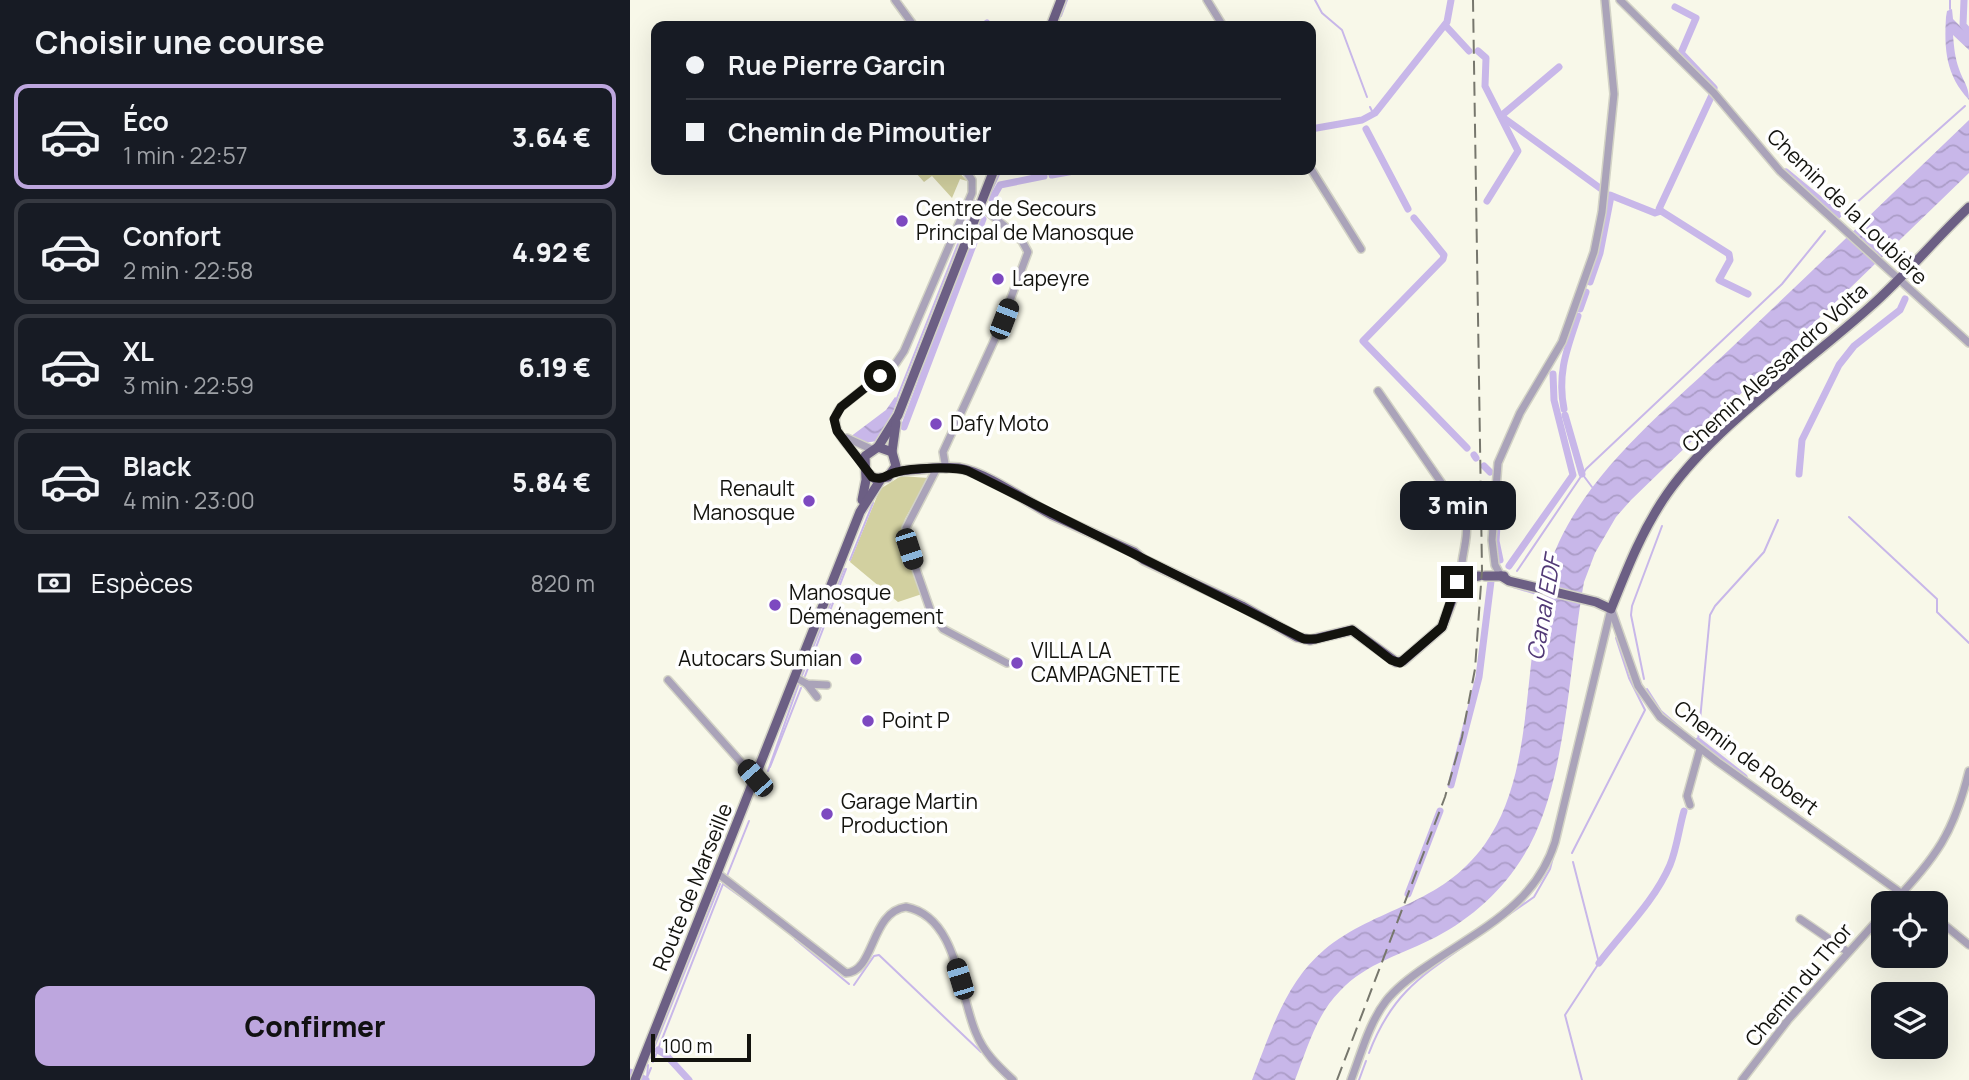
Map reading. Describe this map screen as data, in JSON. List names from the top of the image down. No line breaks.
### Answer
{"streets":{"main road":["Chemin Alessandro Volta","Route de Marseille"],"street":["Chemin de la Loubière","Chemin de Robert","Chemin du Thor"]},"crossings":[["Chemin de la Loubière","Chemin Alessandro Volta"],["Chemin Alessandro Volta","Chemin de Robert"]],"water":["Canal EDF"],"places":["Centre de Secours Principal de Manosque","Lapeyre","Dafy Moto","Renault Manosque","Manosque Déménagement","Autocars Sumian","VILLA LA CAMPAGNETTE","Point P","Garage Martin Production"],"scale_bar":"100 m","page":{"heading":"Choisir une course","banner":["Rue Pierre Garcin","Chemin de Pimoutier"],"list":[{"name":"Éco","note":"1 min · 22:57","value":"3.64 €"},{"name":"Confort","note":"2 min · 22:58","value":"4.92 €"},{"name":"XL","note":"3 min · 22:59","value":"6.19 €"},{"name":"Black","note":"4 min · 23:00","value":"5.84 €"}],"bubble":"3 min","pay":["Espèces","820 m"],"buttons":"Confirmer","scale":"100 m"}}
